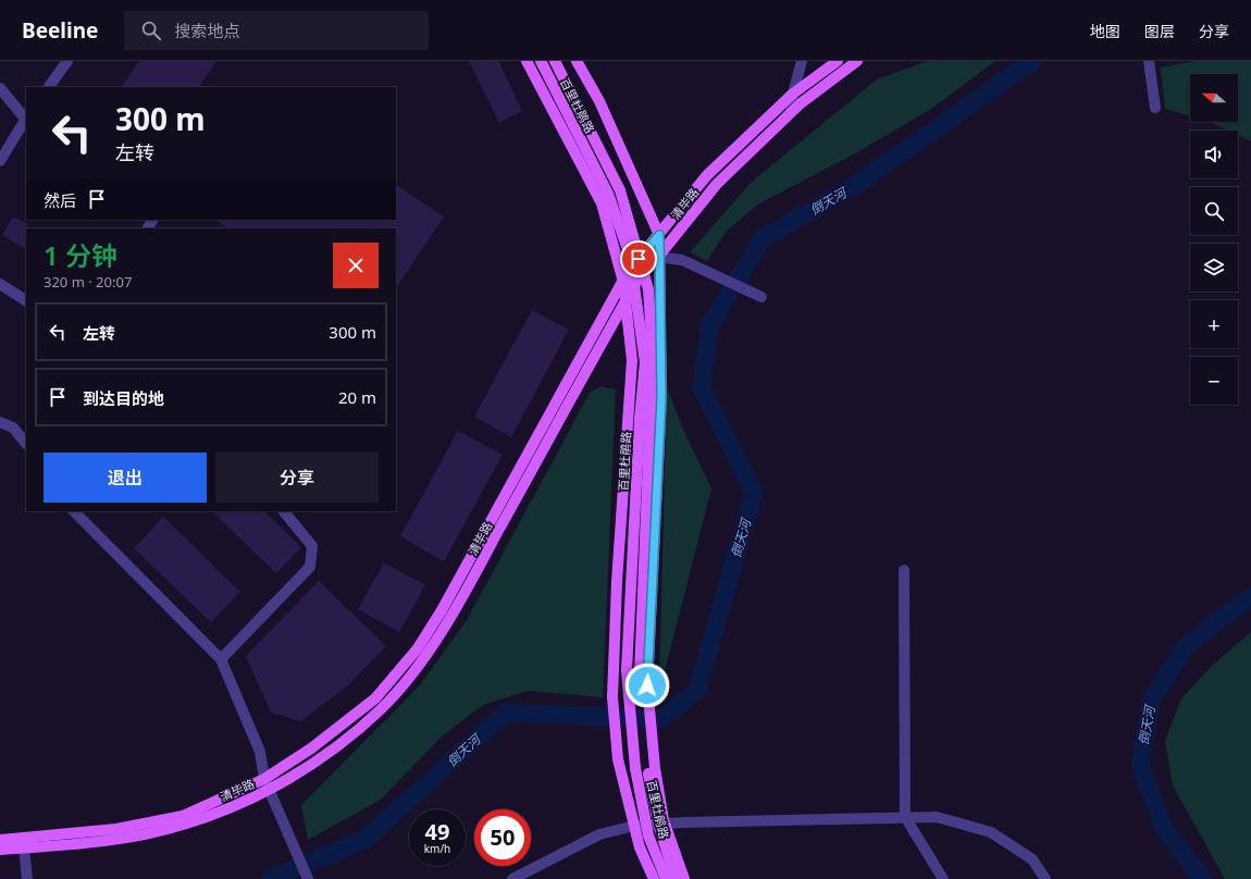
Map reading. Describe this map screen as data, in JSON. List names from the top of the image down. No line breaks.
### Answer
{"streets":{"main road":["百里杜鹃路","清毕路"]},"water":["倒天河"],"north":"left","page":{"header":"Beeline","search":"搜索地点","nav":["地图","图层","分享"],"map_buttons":["+","−"],"turn":["300 m","左转"],"then":"然后","heading":["1 分钟","320 m · 20:07"],"list":[{"name":"左转","value":"300 m"},{"name":"到达目的地","value":"20 m"}],"buttons":["退出","分享"],"speed":"49 km/h","limit":"50"}}
